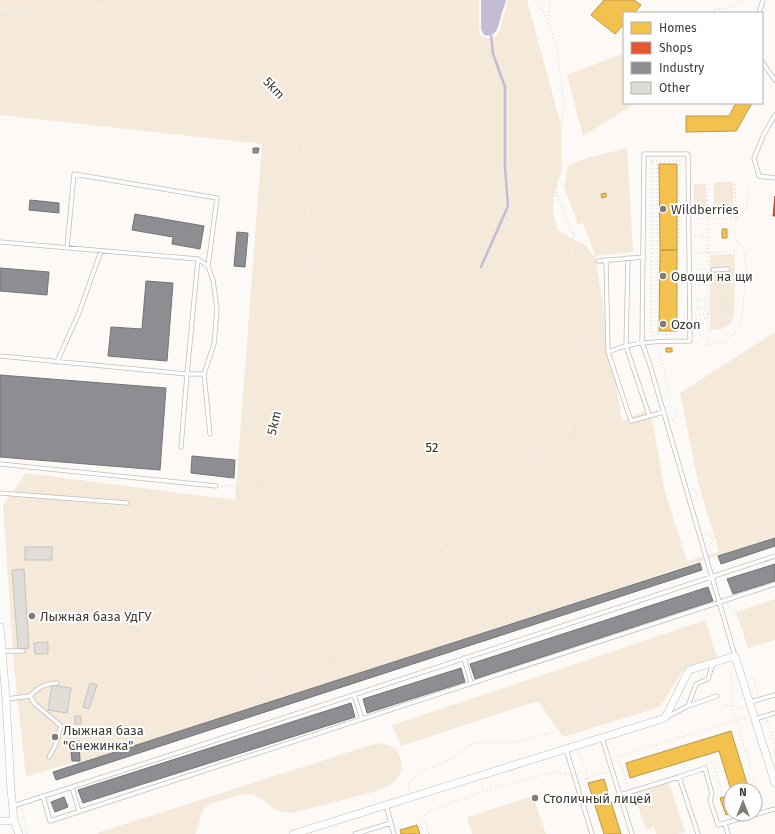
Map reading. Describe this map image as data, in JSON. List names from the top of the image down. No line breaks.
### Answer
{"streets":{"path":["5km"]},"parks":["52"],"places":["Wildberries","Овощи на щи","Ozon","Лыжная база УдГУ","Лыжная база \"Снежинка\"","Столичный лицей"],"legend":["Homes","Shops","Industry","Other"],"north":"top"}
